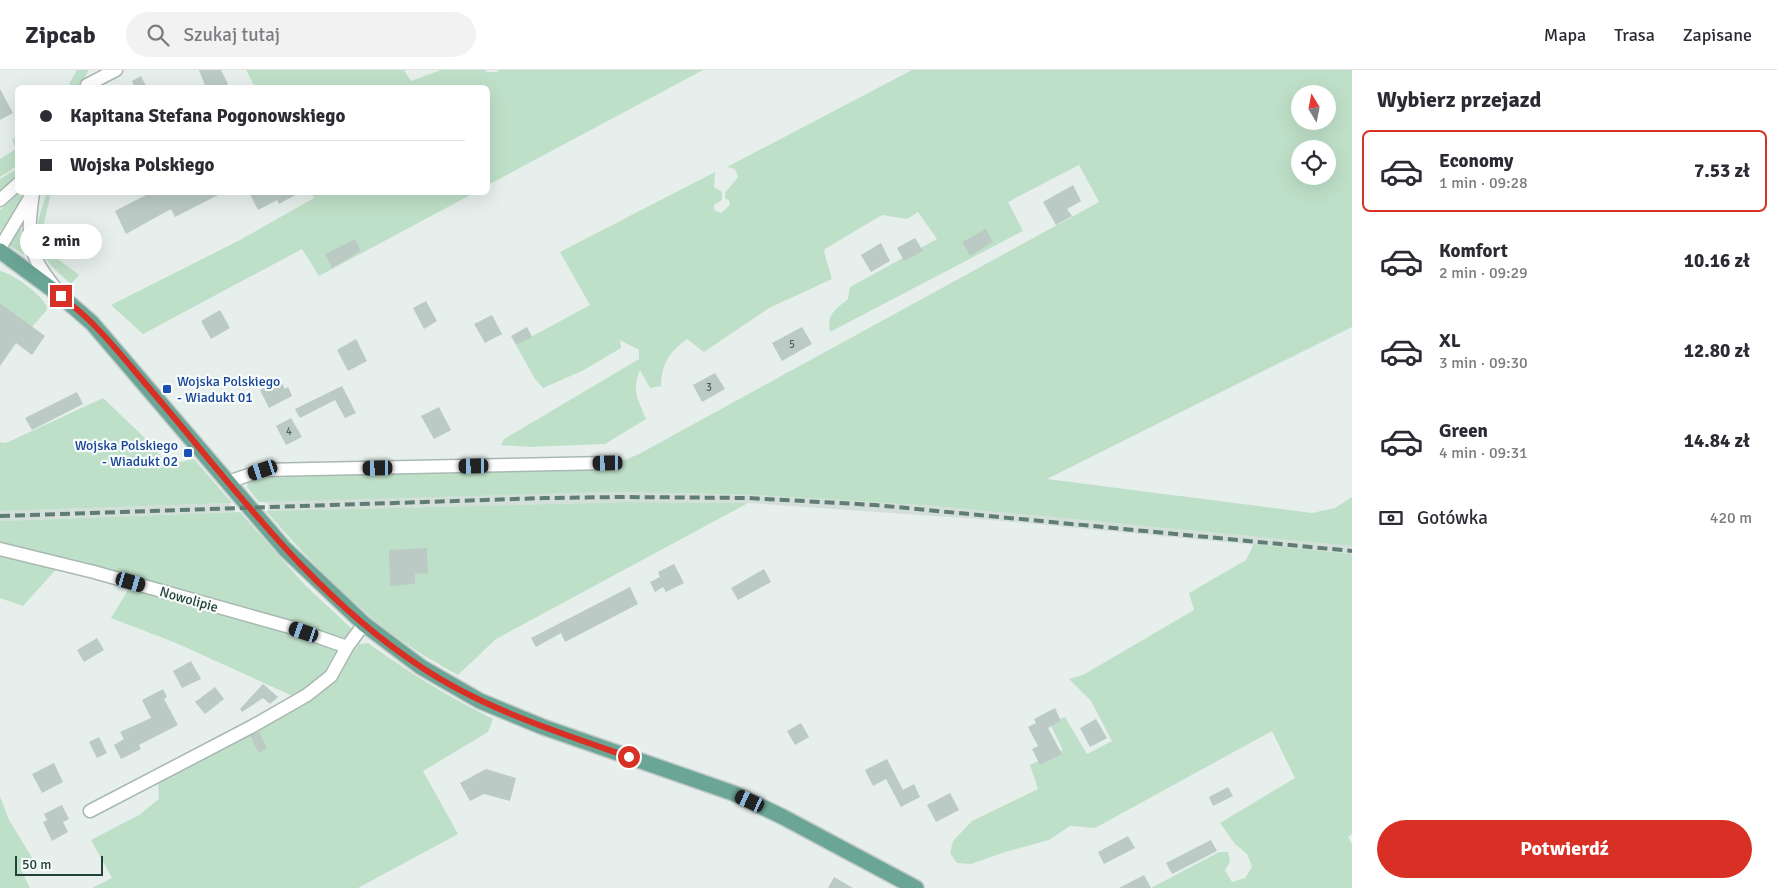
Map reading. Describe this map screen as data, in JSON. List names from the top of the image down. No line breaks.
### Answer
{"streets":{"street":["Nowolipie"]},"places":{"transit":["Wojska Polskiego - Wiadukt 01","Wojska Polskiego - Wiadukt 02"]},"house_numbers":["5","3","4"],"scale_bar":"50 m","north":"top","page":{"header":"Zipcab","search":"Szukaj tutaj","nav":["Mapa","Trasa","Zapisane"],"heading":"Wybierz przejazd","banner":["Kapitana Stefana Pogonowskiego","Wojska Polskiego"],"list":[{"name":"Economy","note":"1 min · 09:28","value":"7.53 zł"},{"name":"Komfort","note":"2 min · 09:29","value":"10.16 zł"},{"name":"XL","note":"3 min · 09:30","value":"12.80 zł"},{"name":"Green","note":"4 min · 09:31","value":"14.84 zł"}],"bubble":"2 min","pay":["Gotówka","420 m"],"buttons":"Potwierdź","scale":"50 m"}}
